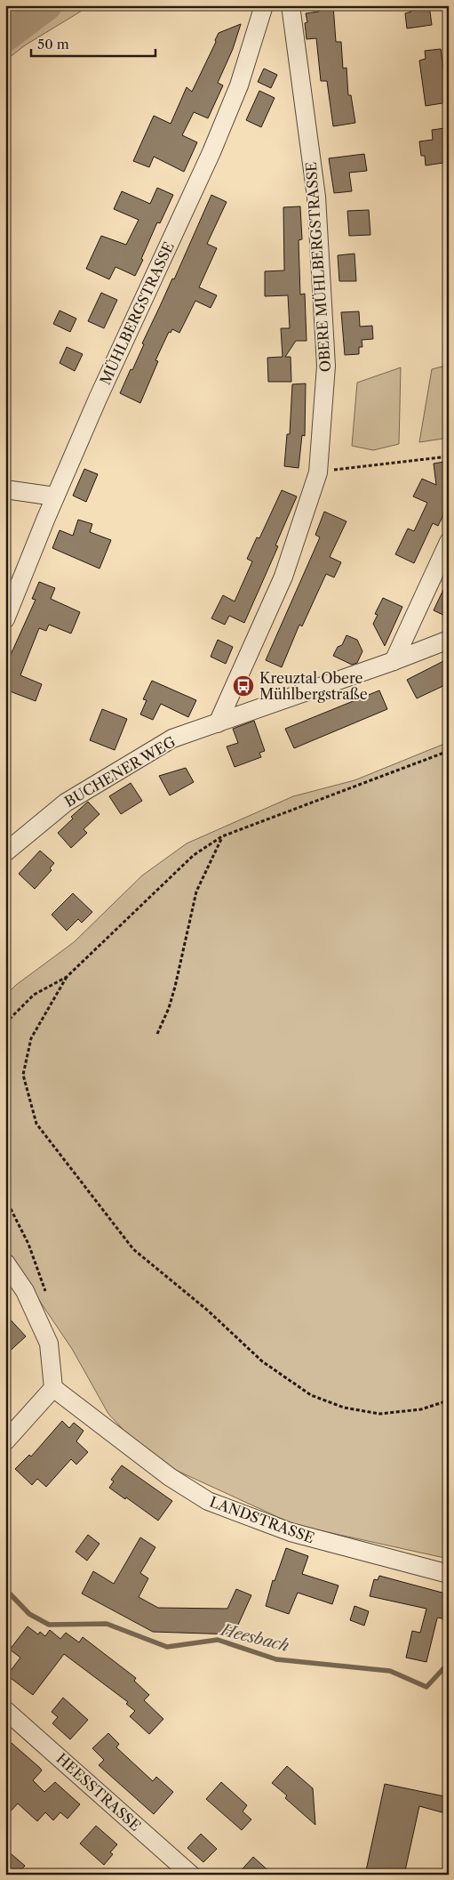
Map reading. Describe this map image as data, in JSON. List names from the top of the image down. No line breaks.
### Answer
{"streets":{"street":["OBERE MÜHLBERGSTRASSE","MÜHLBERGSTRASSE","BUCHENER WEG","LANDSTRASSE","HEESSTRASSE"]},"crossings":[["OBERE MÜHLBERGSTRASSE","BUCHENER WEG"]],"water":["Heesbach"],"places":{"bus stop":["Kreuztal Obere Mühlbergstraße"]},"scale_bar":"50 m"}
